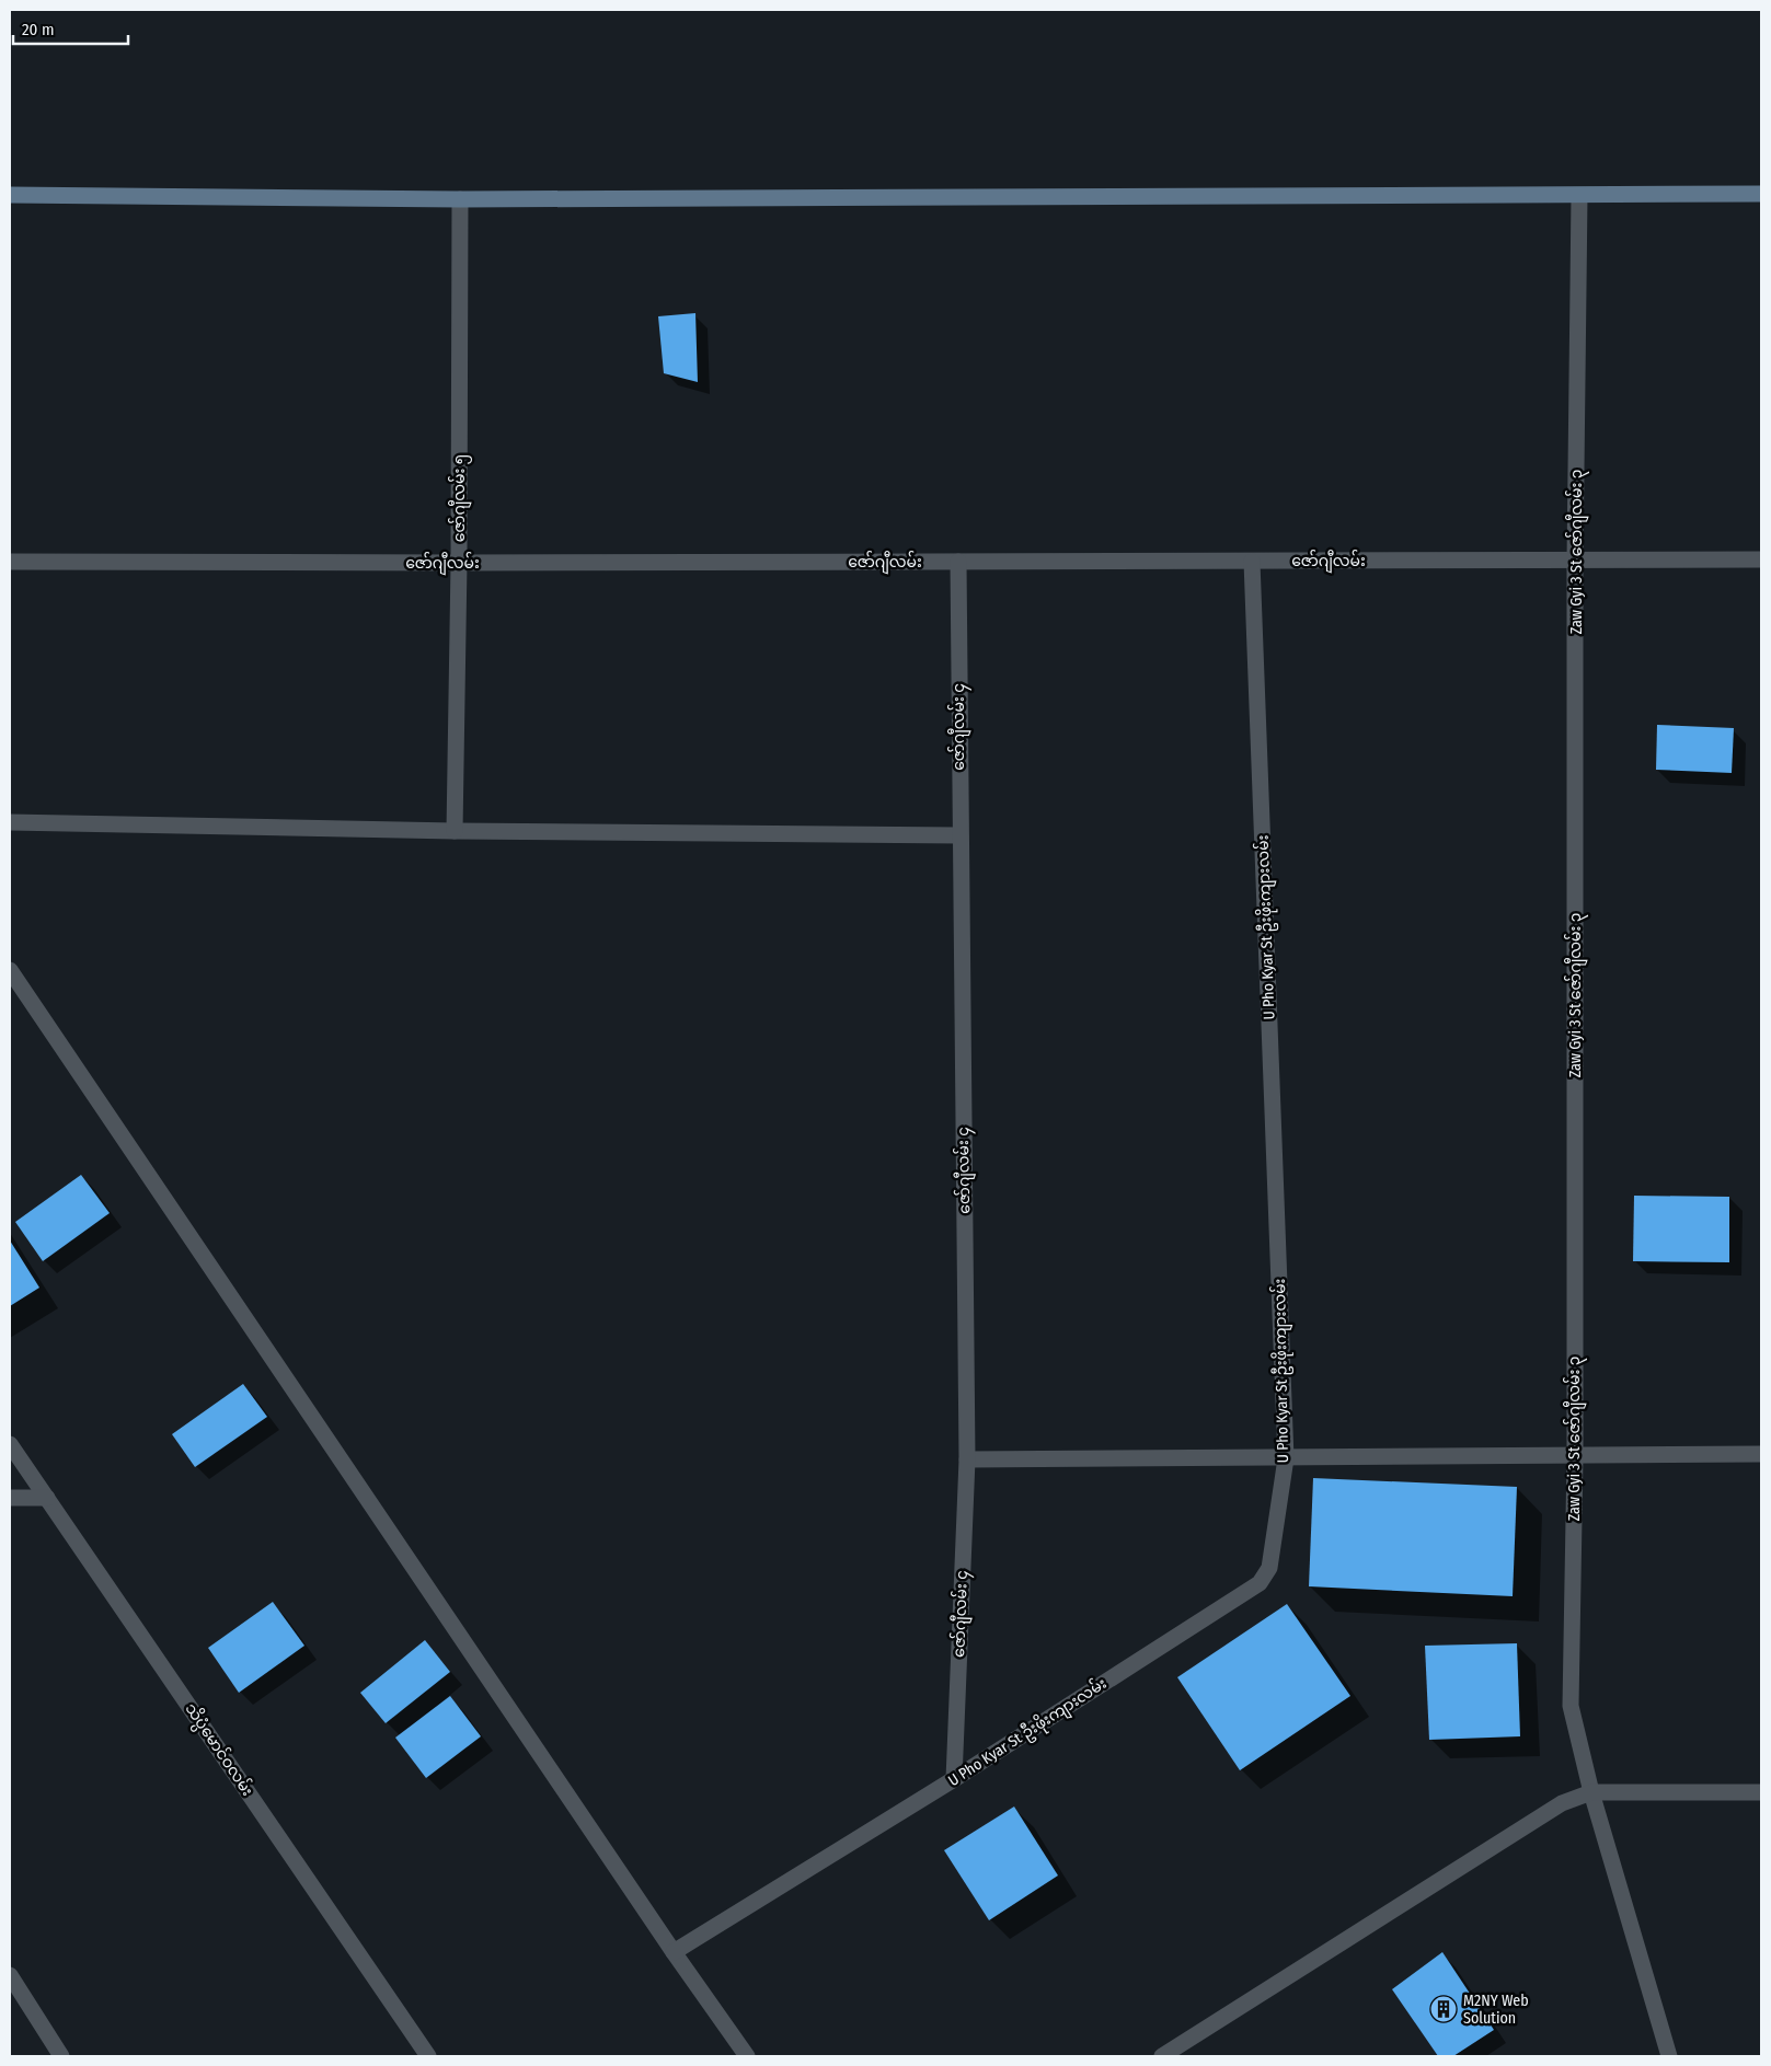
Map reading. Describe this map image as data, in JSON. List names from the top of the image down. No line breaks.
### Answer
{"streets":{"street":["ဇော်ဂျီလမ်း ၅","Zaw Gyi 3 St ဇော်ဂျီလမ်း ၃","ဇော်ဂျီလမ်း","ဇော်ဂျီလမ်း ၄","U Pho Kyar St ဦးဖိုးကျားလမ်း","သိပ္ပံမောင်ဝလမ်း"]},"crossings":[["ဇော်ဂျီလမ်း ၅","ဇော်ဂျီလမ်း"],["Zaw Gyi 3 St ဇော်ဂျီလမ်း ၃","ဇော်ဂျီလမ်း"],["ဇော်ဂျီလမ်း","ဇော်ဂျီလမ်း ၄"],["ဇော်ဂျီလမ်း","U Pho Kyar St ဦးဖိုးကျားလမ်း"],["ဇော်ဂျီလမ်း ၄","U Pho Kyar St ဦးဖိုးကျားလမ်း"]],"places":{"building":["M2NY Web Solution"]},"scale_bar":"20 m"}
